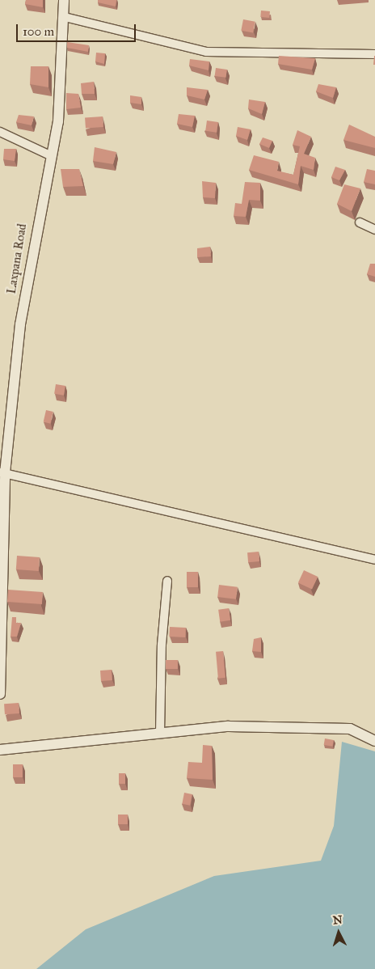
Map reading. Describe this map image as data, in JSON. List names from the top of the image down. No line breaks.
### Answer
{"streets":{"street":["Laxpana Road"]},"scale_bar":"100 m","north":"top"}
